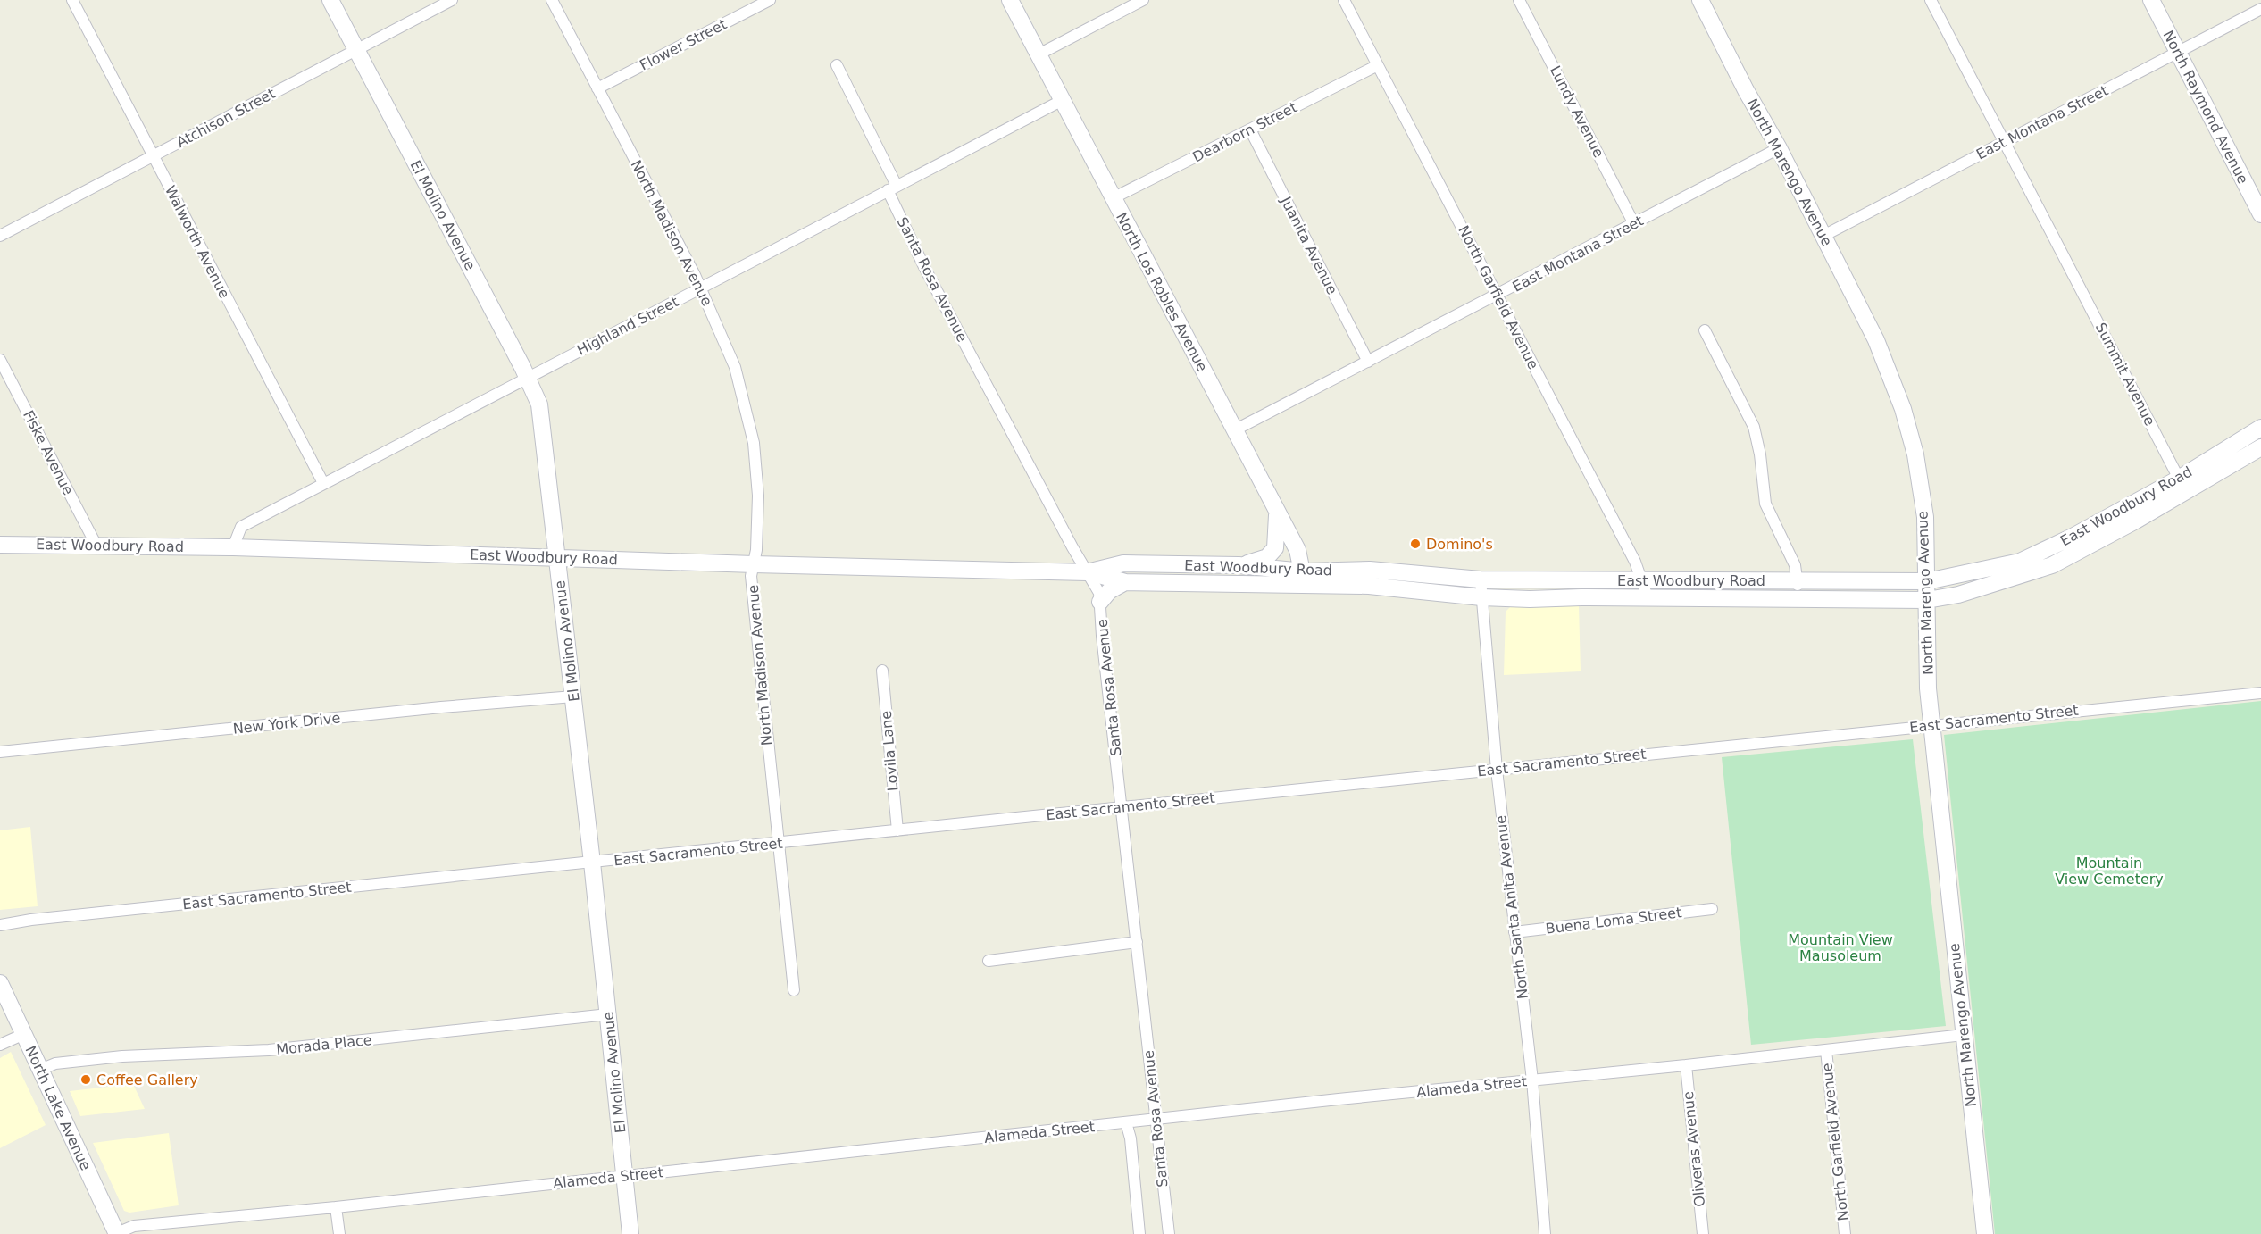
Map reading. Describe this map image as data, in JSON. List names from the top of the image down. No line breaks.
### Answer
{"streets":{"main road":["North Raymond Avenue","North Marengo Avenue","El Molino Avenue","North Los Robles Avenue","East Woodbury Road","North Lake Avenue"],"street":["Flower Street","Lundy Avenue","Atchison Street","East Montana Street","Dearborn Street","North Madison Avenue","Walworth Avenue","Juanita Avenue","Santa Rosa Avenue","North Garfield Avenue","Highland Street","Summit Avenue","Fiske Avenue","East Sacramento Street","New York Drive","Lovila Lane","North Santa Anita Avenue","Buena Loma Street","Morada Place","Alameda Street","Oliveras Avenue"]},"crossings":[["Flower Street","North Madison Avenue"],["North Raymond Avenue","East Montana Street"],["Lundy Avenue","East Montana Street"],["Atchison Street","El Molino Avenue"],["Atchison Street","Walworth Avenue"],["East Montana Street","North Marengo Avenue"],["East Montana Street","Juanita Avenue"],["East Montana Street","North Los Robles Avenue"],["East Montana Street","North Garfield Avenue"],["East Montana Street","Summit Avenue"],["Dearborn Street","Juanita Avenue"],["Dearborn Street","North Los Robles Avenue"],["Dearborn Street","North Garfield Avenue"],["North Marengo Avenue","East Woodbury Road"],["North Marengo Avenue","East Sacramento Street"],["North Marengo Avenue","Alameda Street"],["El Molino Avenue","Highland Street"],["El Molino Avenue","East Woodbury Road"],["El Molino Avenue","East Sacramento Street"],["El Molino Avenue","New York Drive"],["El Molino Avenue","Morada Place"],["El Molino Avenue","Alameda Street"],["North Madison Avenue","Highland Street"],["North Madison Avenue","East Woodbury Road"],["North Madison Avenue","East Sacramento Street"],["Walworth Avenue","Highland Street"],["Santa Rosa Avenue","Highland Street"],["Santa Rosa Avenue","East Woodbury Road"],["Santa Rosa Avenue","East Sacramento Street"],["Santa Rosa Avenue","Alameda Street"],["North Los Robles Avenue","Highland Street"],["North Los Robles Avenue","East Woodbury Road"],["North Garfield Avenue","East Woodbury Road"],["North Garfield Avenue","Alameda Street"],["Highland Street","East Woodbury Road"],["Summit Avenue","East Woodbury Road"],["Fiske Avenue","East Woodbury Road"],["East Woodbury Road","North Santa Anita Avenue"],["East Sacramento Street","Lovila Lane"],["East Sacramento Street","North Santa Anita Avenue"],["North Santa Anita Avenue","Buena Loma Street"],["North Santa Anita Avenue","Alameda Street"],["Morada Place","North Lake Avenue"],["Alameda Street","North Lake Avenue"],["Alameda Street","Oliveras Avenue"]],"parks":["Mountain View Cemetery","Mountain View Mausoleum"],"places":["Domino's","Coffee Gallery"]}
